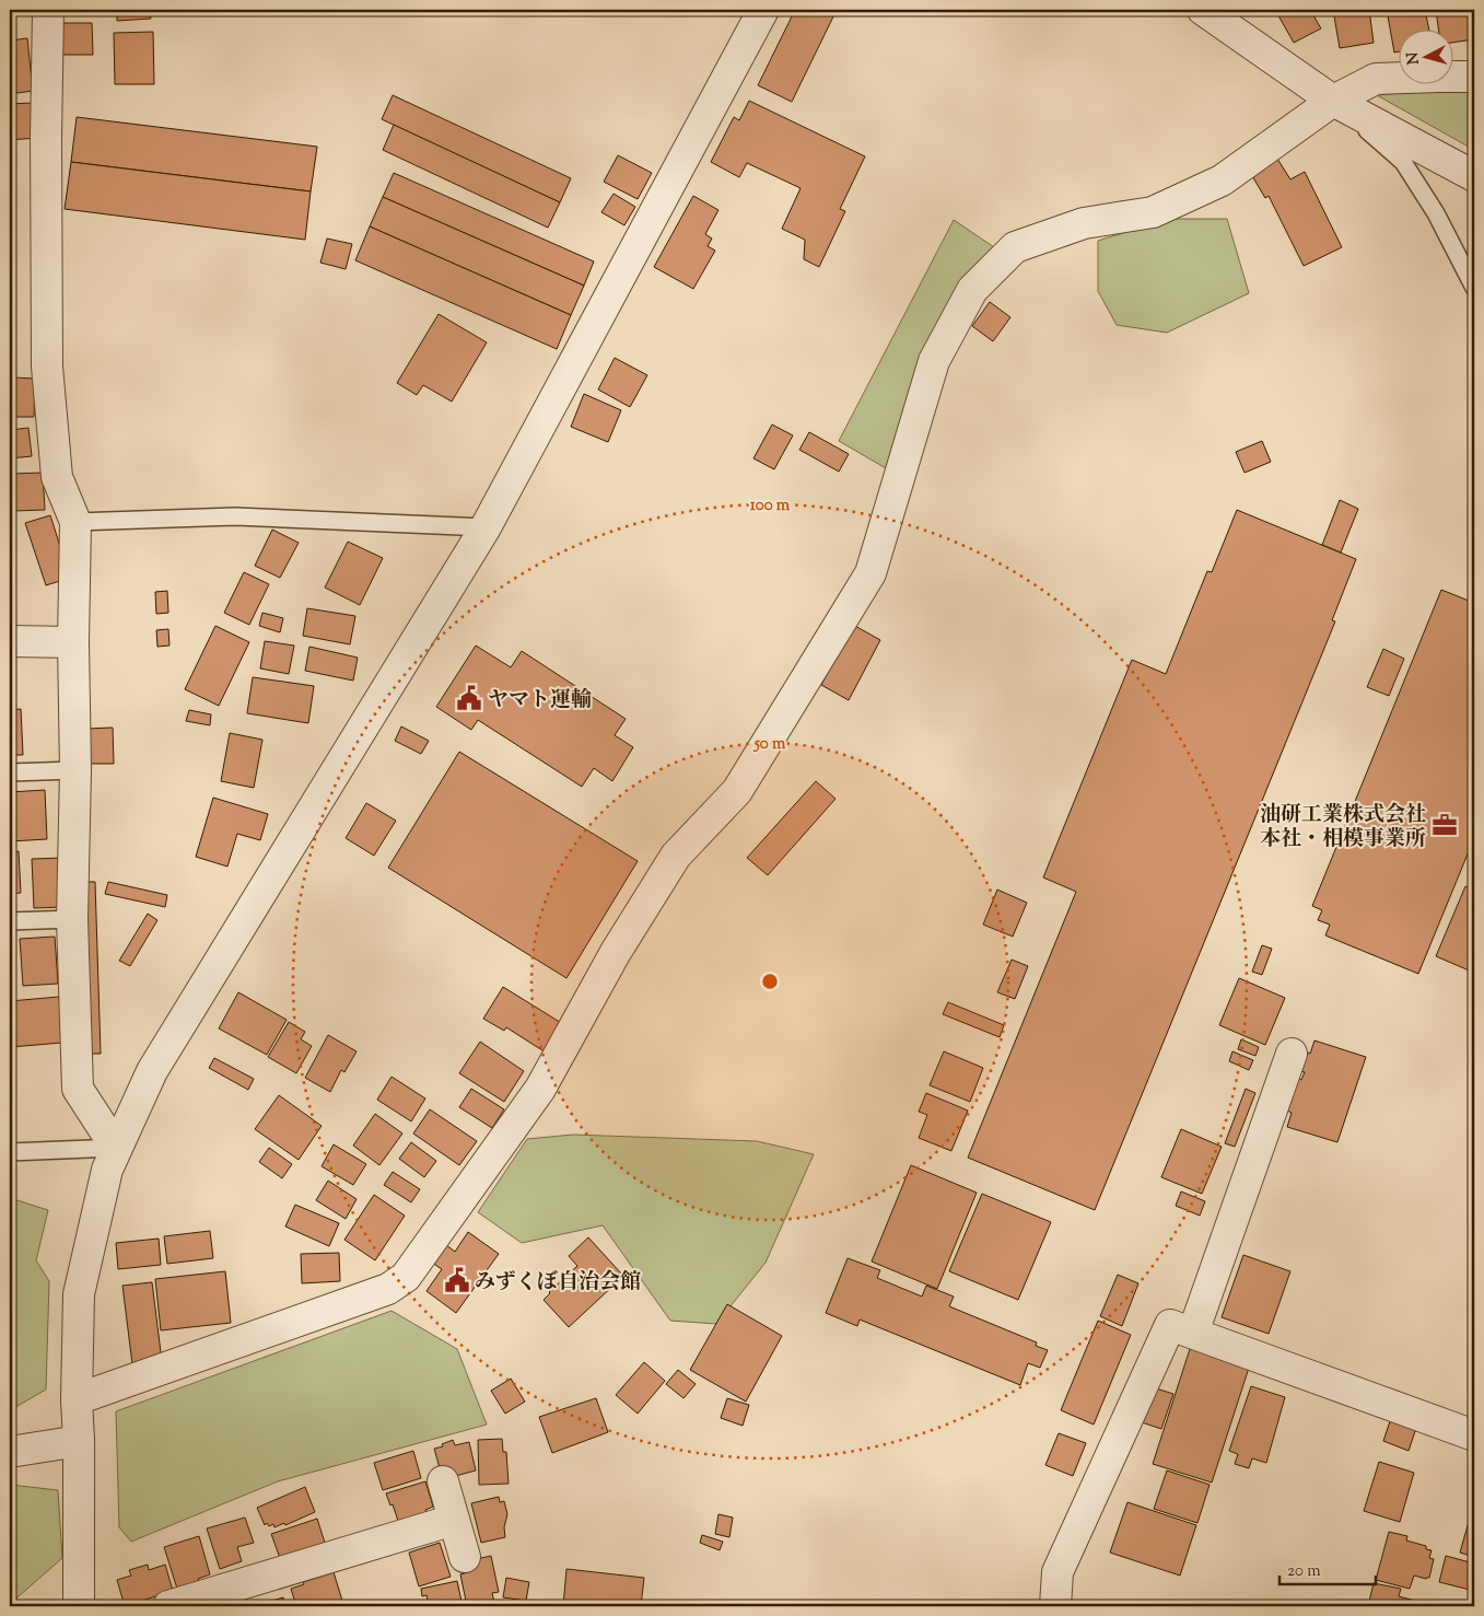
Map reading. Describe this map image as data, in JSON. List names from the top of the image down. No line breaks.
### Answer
{"places":{"public building":["ヤマト運輸","みずくぼ自治会館"],"office":["油研工業株式会社 本社・相模事業所"]},"scale_bar":"20 m","north":"left","rings":["100 m","50 m"]}
